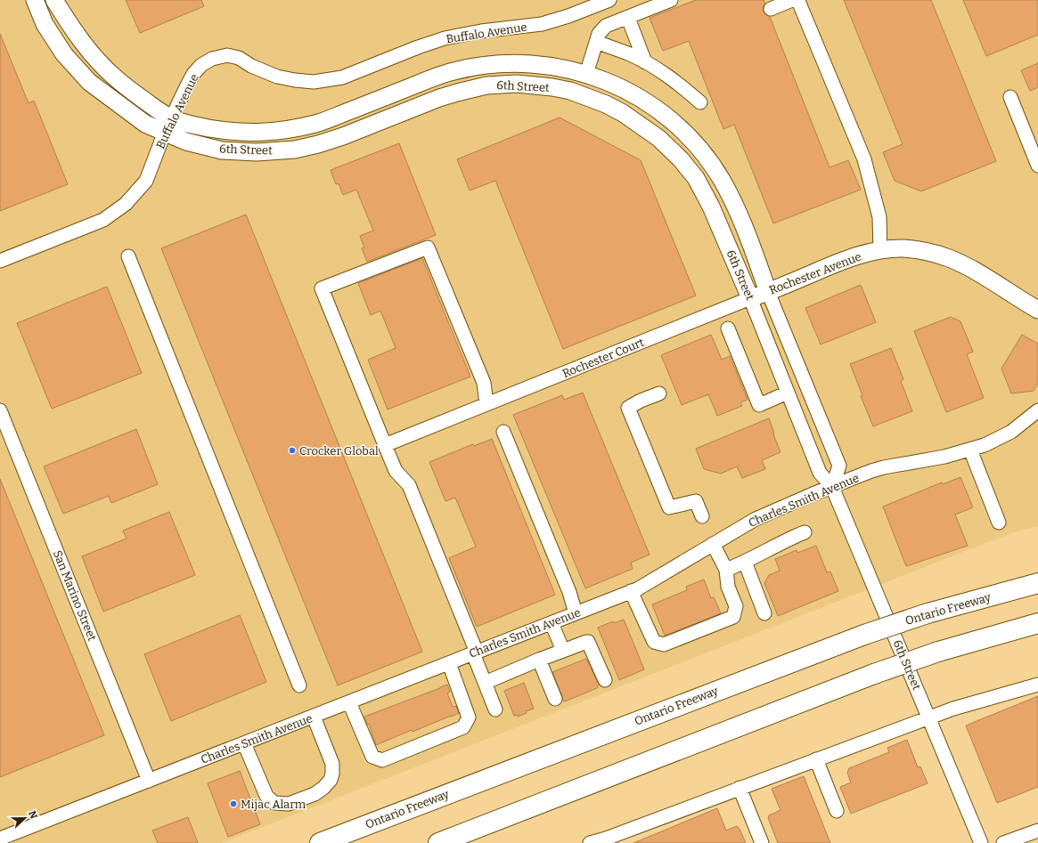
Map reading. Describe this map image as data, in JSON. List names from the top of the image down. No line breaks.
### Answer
{"streets":{"highway":["Ontario Freeway"],"main road":["6th Street","Rochester Avenue"],"street":["Buffalo Avenue","Rochester Court","Charles Smith Avenue","San Marino Street"]},"crossings":[["Buffalo Avenue","6th Street"],["6th Street","Rochester Avenue"],["6th Street","Rochester Court"],["6th Street","Charles Smith Avenue"],["Rochester Avenue","Rochester Court"],["Charles Smith Avenue","San Marino Street"]],"places":["Crocker Global","Mijac Alarm"],"north":"right"}
